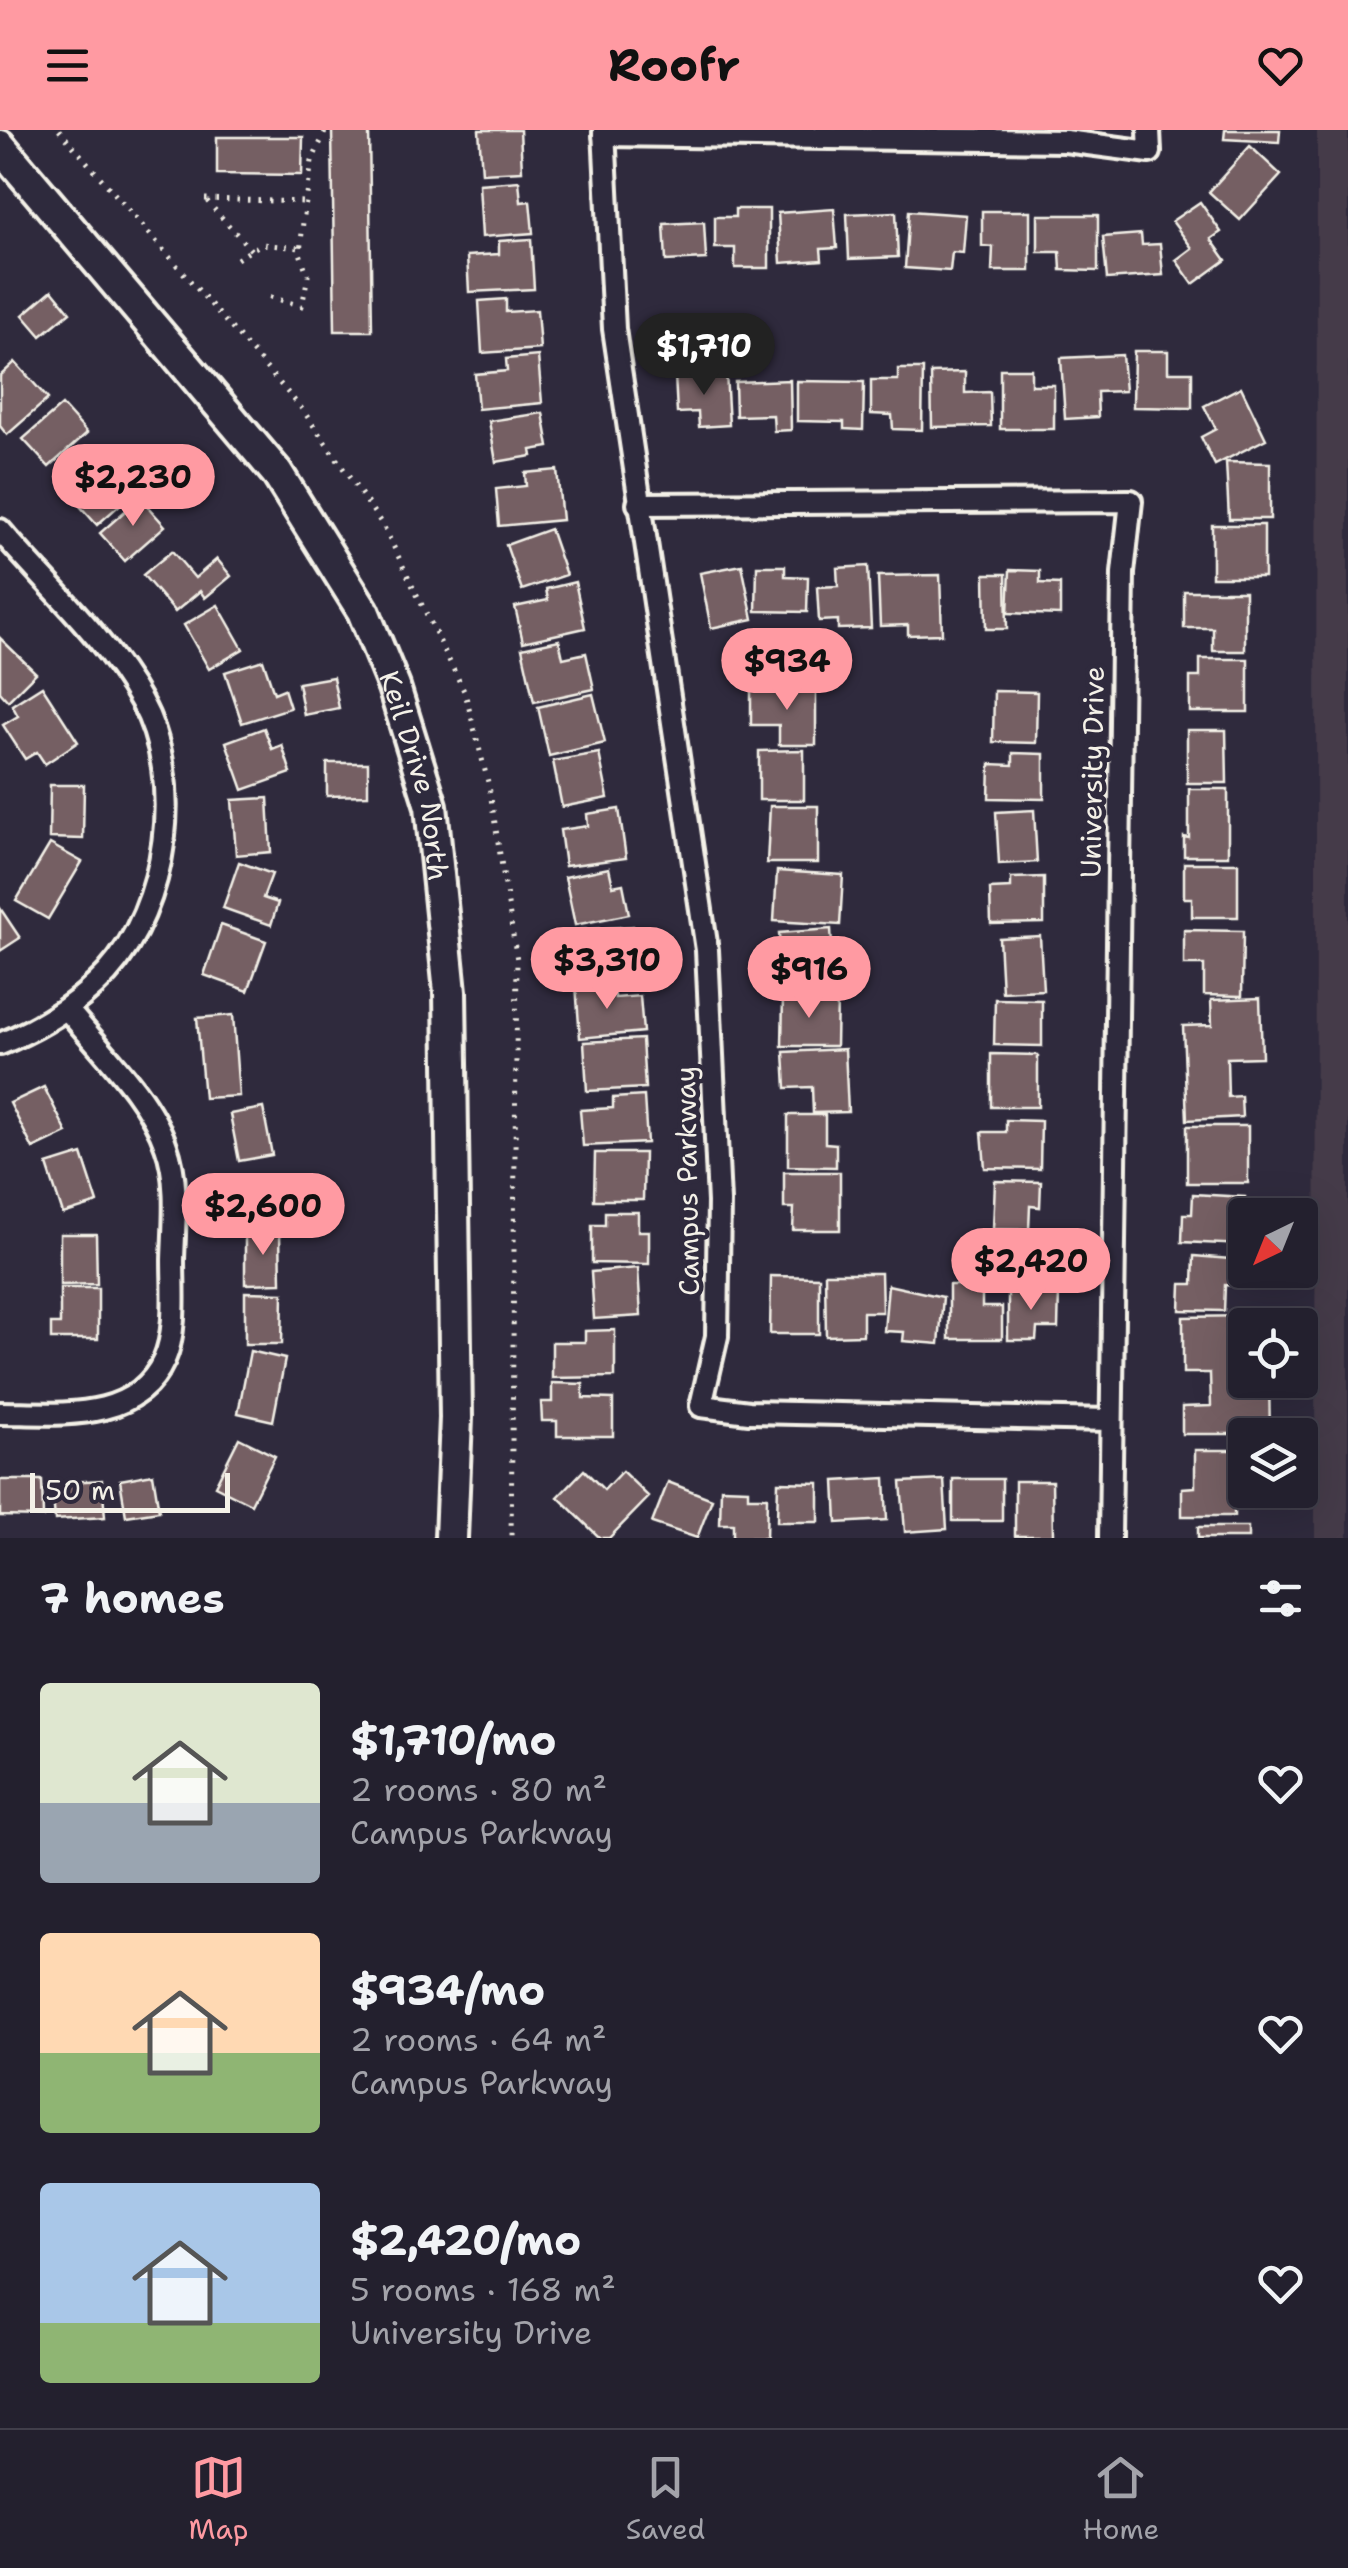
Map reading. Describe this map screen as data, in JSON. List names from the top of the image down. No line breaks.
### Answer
{"streets":{"street":["University Drive","Keil Drive North","Campus Parkway"]},"crossings":[["University Drive","Campus Parkway"]],"scale_bar":"50 m","north":"bottom left","page":{"header":"Roofr","price":["$1,710","$2,230","$934","$3,310","$916","$2,600","$2,420"],"scale":"50 m","heading":"7 homes","list":[{"name":"$1,710/mo","note":"2 rooms · 80 m² · Campus Parkway"},{"name":"$934/mo","note":"2 rooms · 64 m² · Campus Parkway"},{"name":"$2,420/mo","note":"5 rooms · 168 m² · University Drive"}],"tabs":["Map","Saved","Home"]}}
